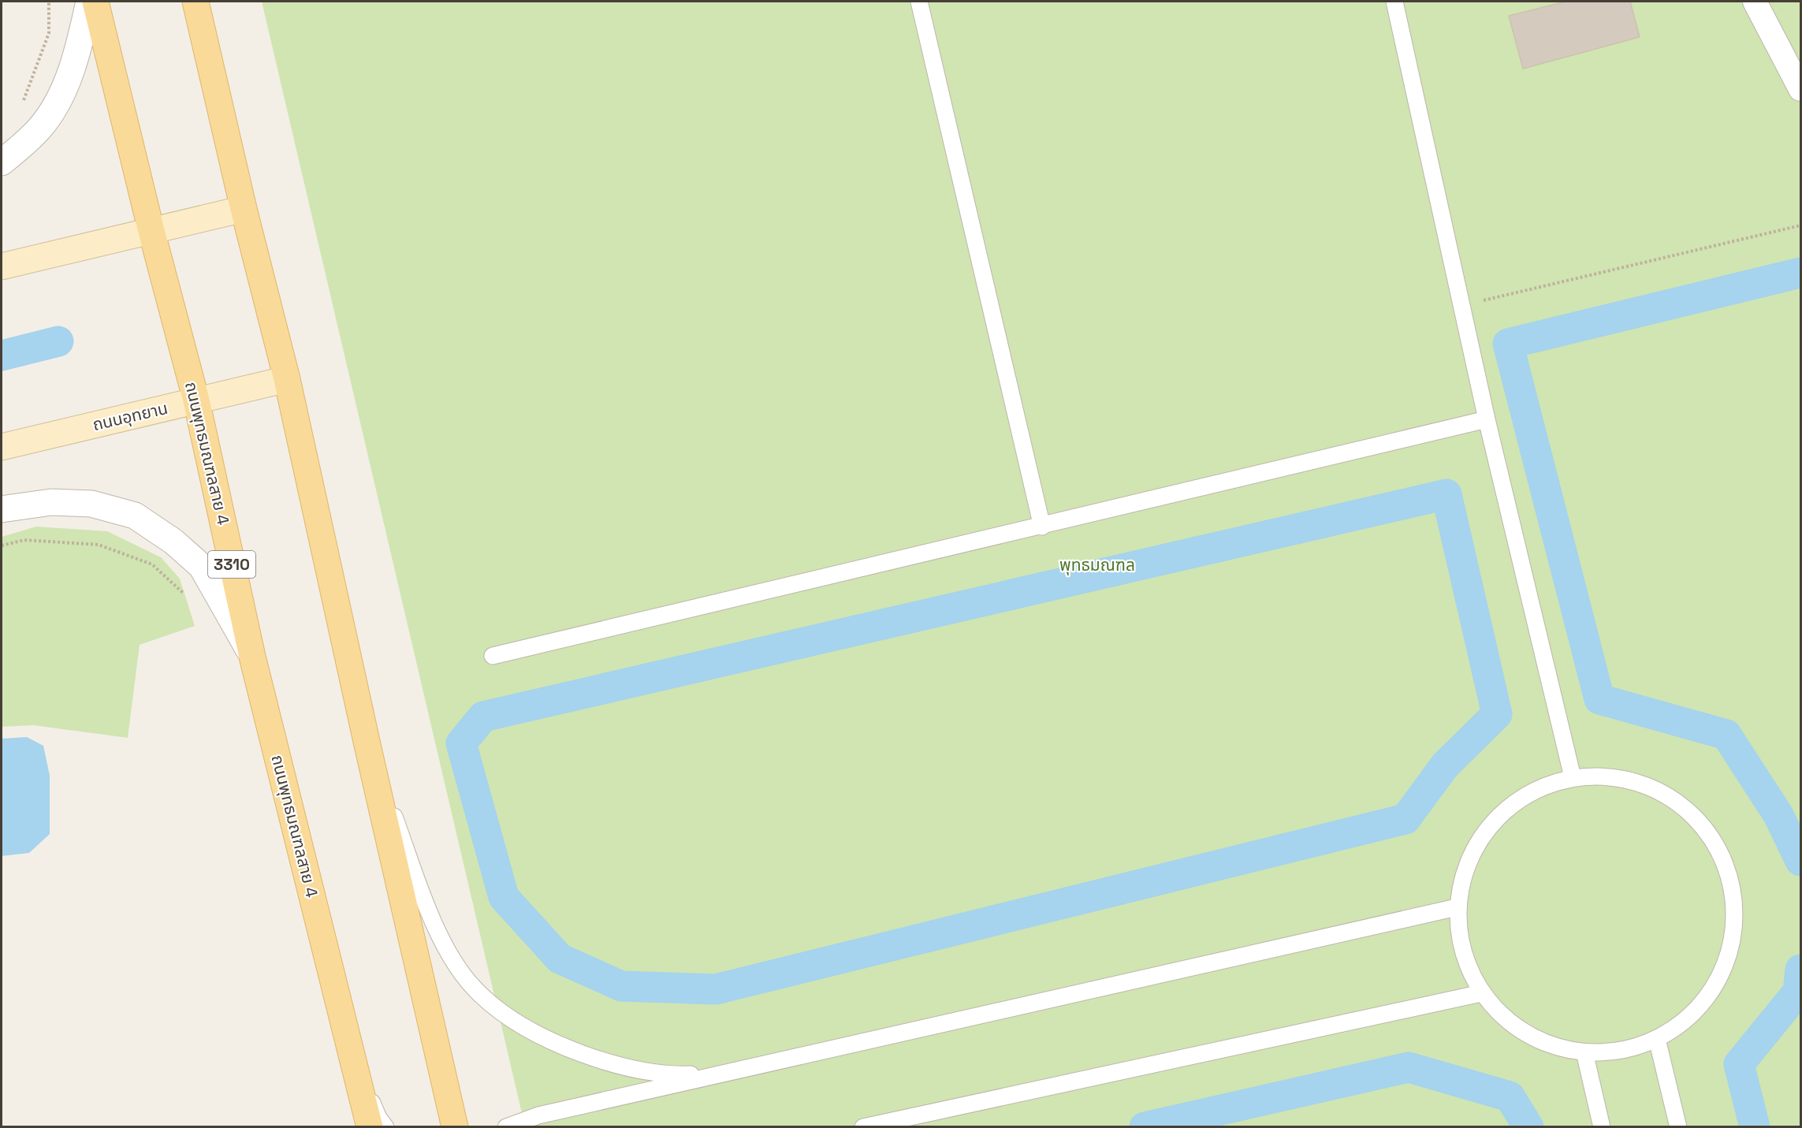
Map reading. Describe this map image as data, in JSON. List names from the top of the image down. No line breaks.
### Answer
{"streets":{"main road":["ถนนอุทยาน","ถนนพุทธมณฑลสาย 4","3310"]},"crossings":[["ถนนอุทยาน","ถนนพุทธมณฑลสาย 4"]],"parks":["พุทธมณฑล"]}
